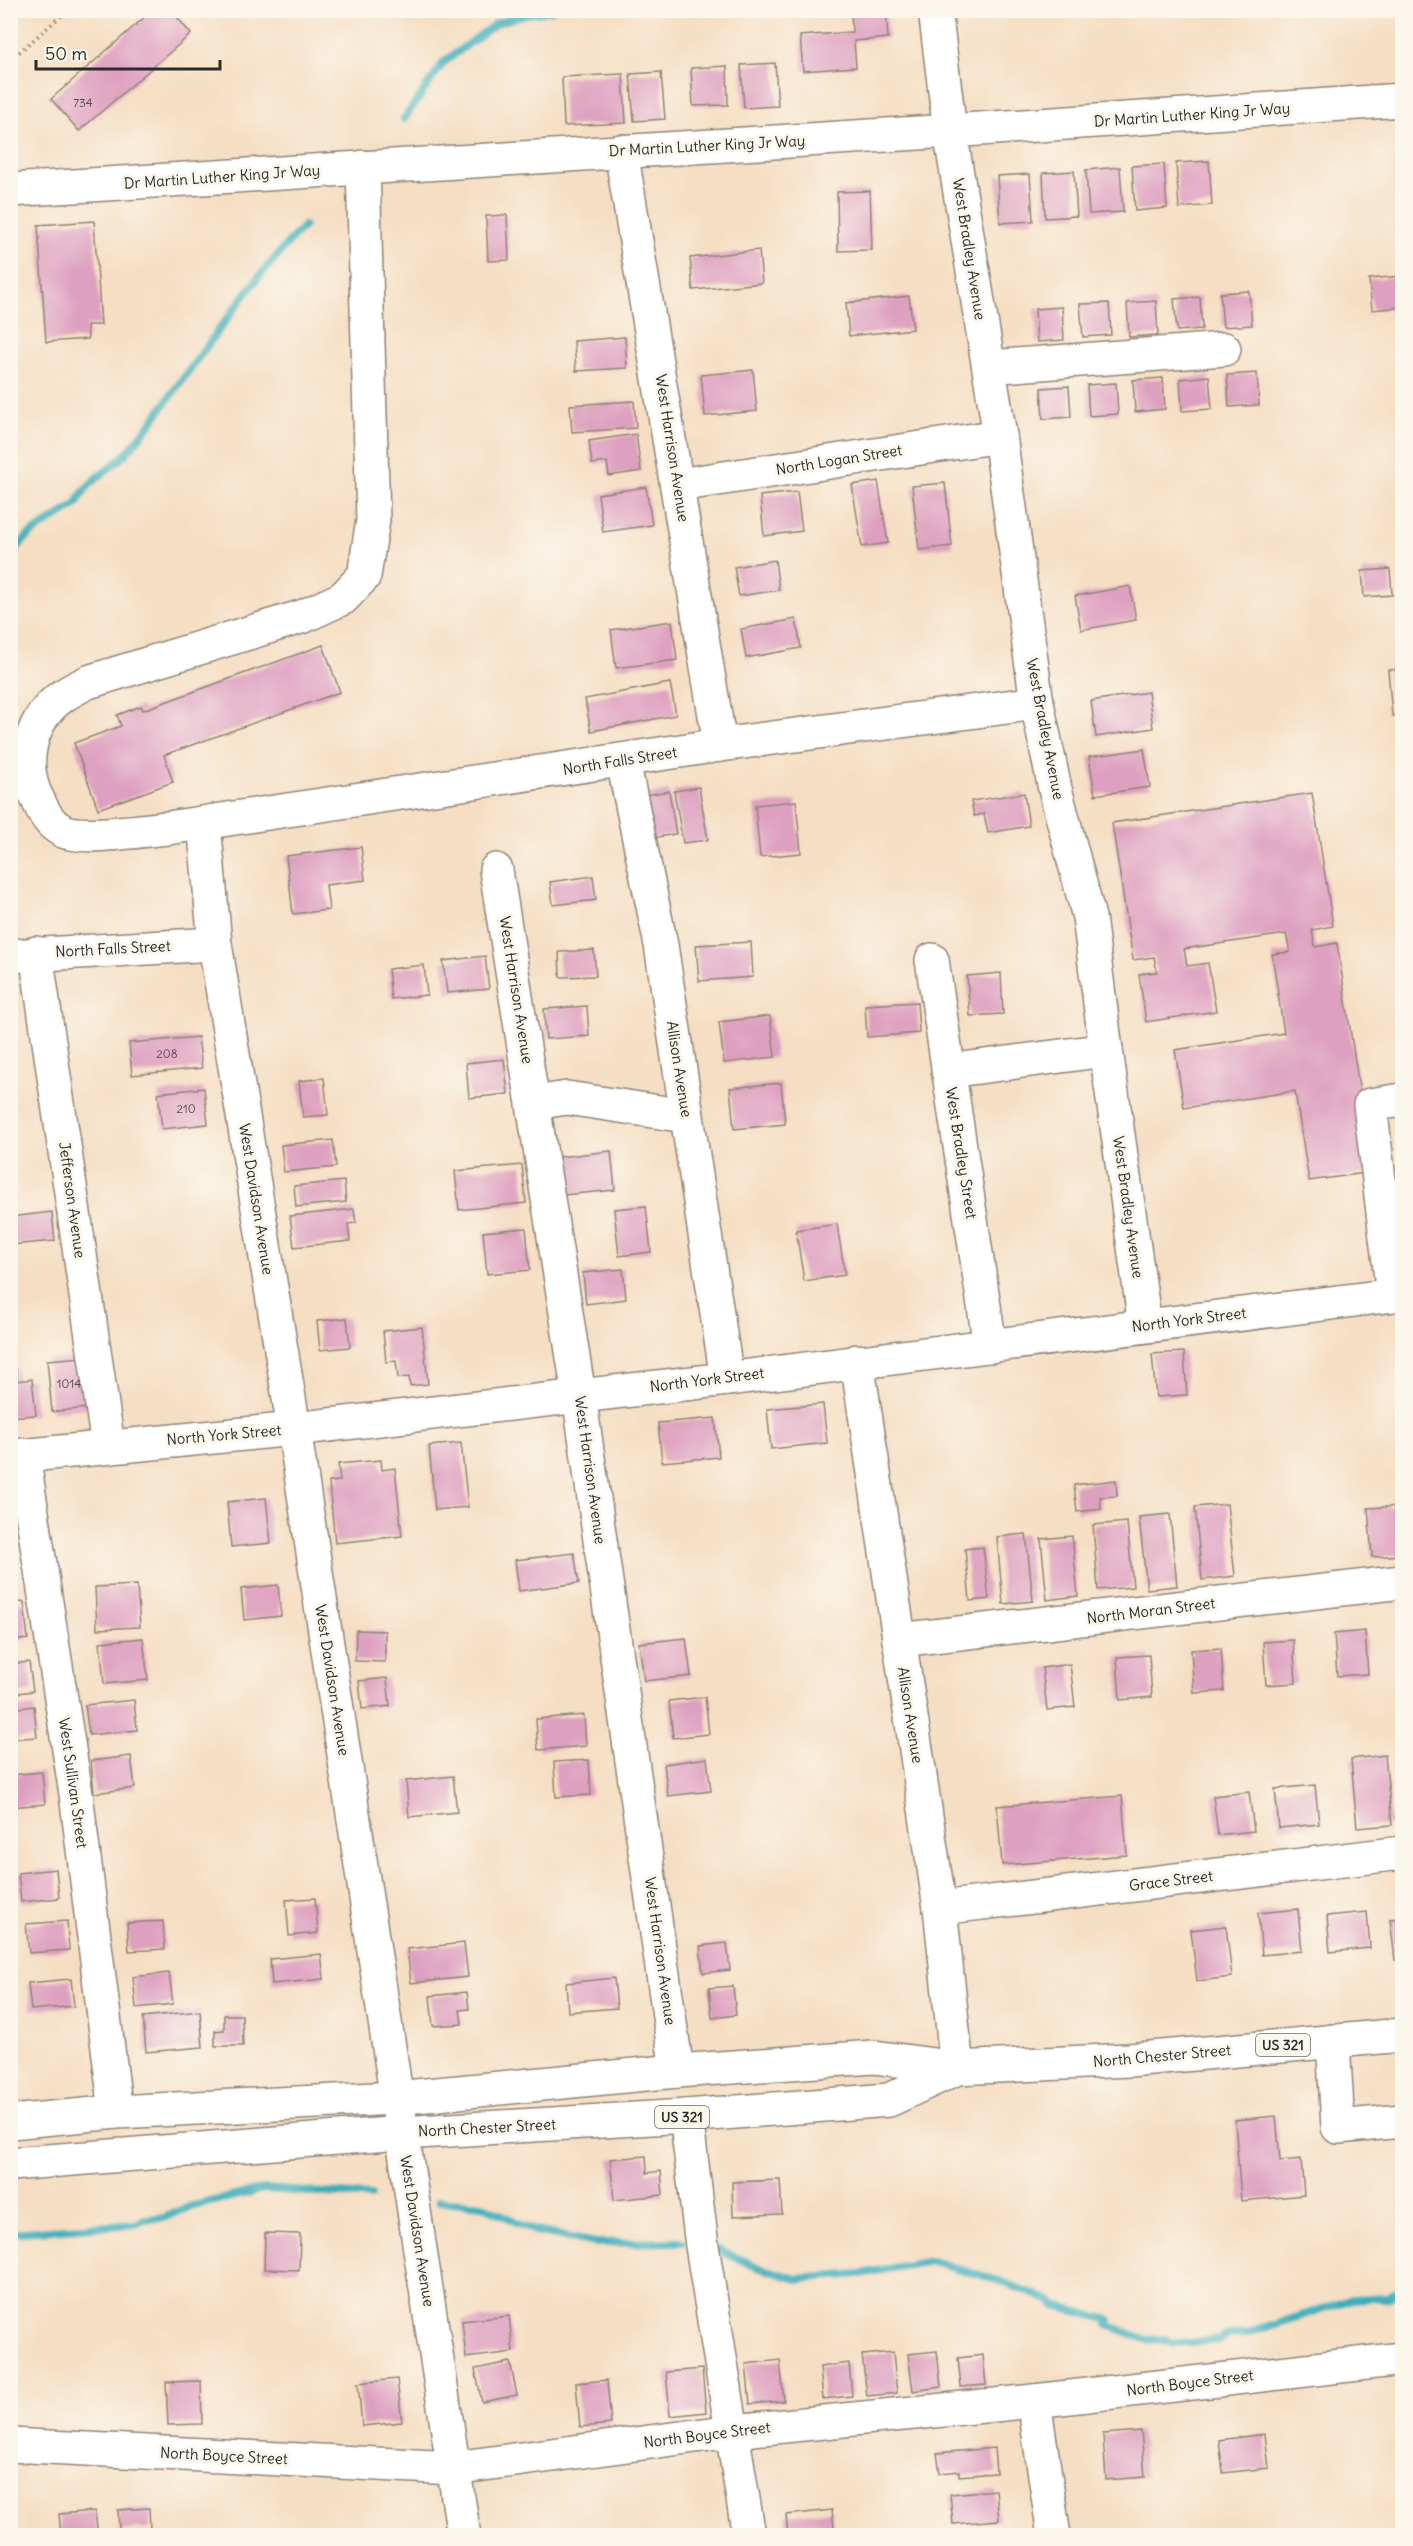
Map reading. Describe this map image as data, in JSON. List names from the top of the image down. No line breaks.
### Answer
{"streets":{"street":["Dr Martin Luther King Jr Way","West Bradley Avenue","West Harrison Avenue","North Logan Street","North Falls Street","Allison Avenue","West Bradley Street","West Davidson Avenue","Jefferson Avenue","North York Street","North Moran Street","West Sullivan Street","Grace Street","US 321","North Chester Street","North Boyce Street"]},"crossings":[["Dr Martin Luther King Jr Way","West Bradley Avenue"],["Dr Martin Luther King Jr Way","West Harrison Avenue"],["Dr Martin Luther King Jr Way","North Falls Street"],["West Bradley Avenue","North Logan Street"],["West Bradley Avenue","North Falls Street"],["West Bradley Avenue","North York Street"],["West Harrison Avenue","North Logan Street"],["West Harrison Avenue","North Falls Street"],["West Harrison Avenue","North York Street"],["West Harrison Avenue","North Chester Street"],["North Falls Street","Allison Avenue"],["North Falls Street","West Davidson Avenue"],["North Falls Street","Jefferson Avenue"],["Allison Avenue","North York Street"],["Allison Avenue","North Moran Street"],["Allison Avenue","Grace Street"],["Allison Avenue","North Chester Street"],["West Bradley Street","North York Street"],["West Davidson Avenue","North York Street"],["West Davidson Avenue","North Chester Street"],["West Davidson Avenue","North Boyce Street"],["Jefferson Avenue","North York Street"],["North York Street","West Sullivan Street"],["West Sullivan Street","North Chester Street"]],"house_numbers":["734","208","210","1014"],"scale_bar":"50 m"}
